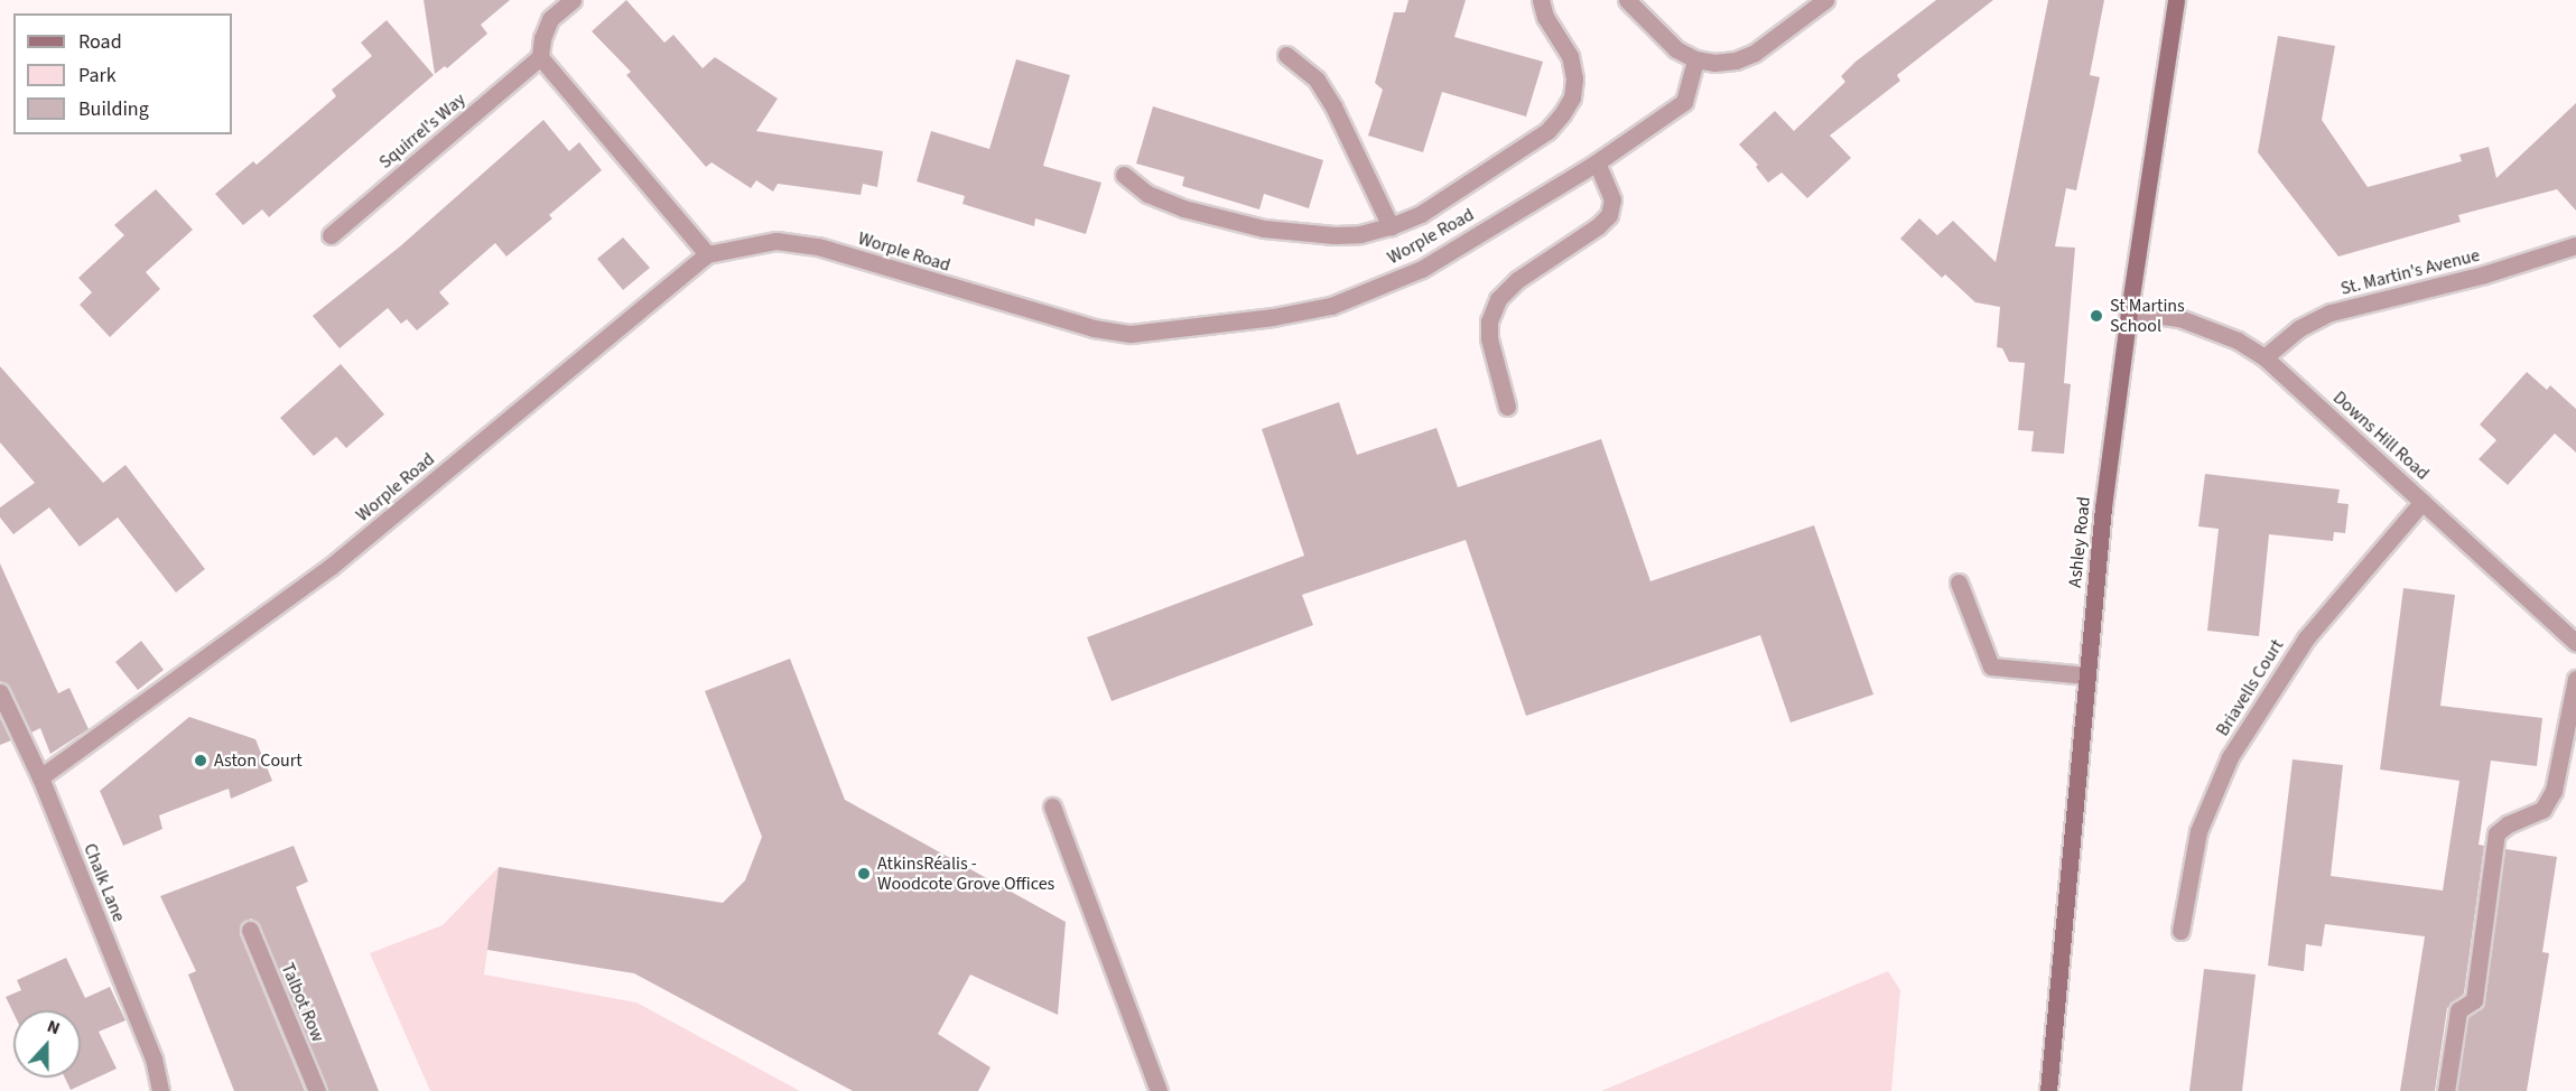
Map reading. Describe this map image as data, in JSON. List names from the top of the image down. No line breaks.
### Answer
{"streets":{"main road":["Ashley Road"],"street":["Squirrel's Way","Worple Road","St. Martin's Avenue","Downs Hill Road","Briavells Court","Chalk Lane","Talbot Row"]},"crossings":[["Worple Road","Chalk Lane"],["St. Martin's Avenue","Downs Hill Road"],["Downs Hill Road","Ashley Road"],["Downs Hill Road","Briavells Court"]],"places":["St Martins School","Aston Court","AtkinsRéalis - Woodcote Grove Offices"],"legend":["Road","Park","Building"],"north":"top"}
